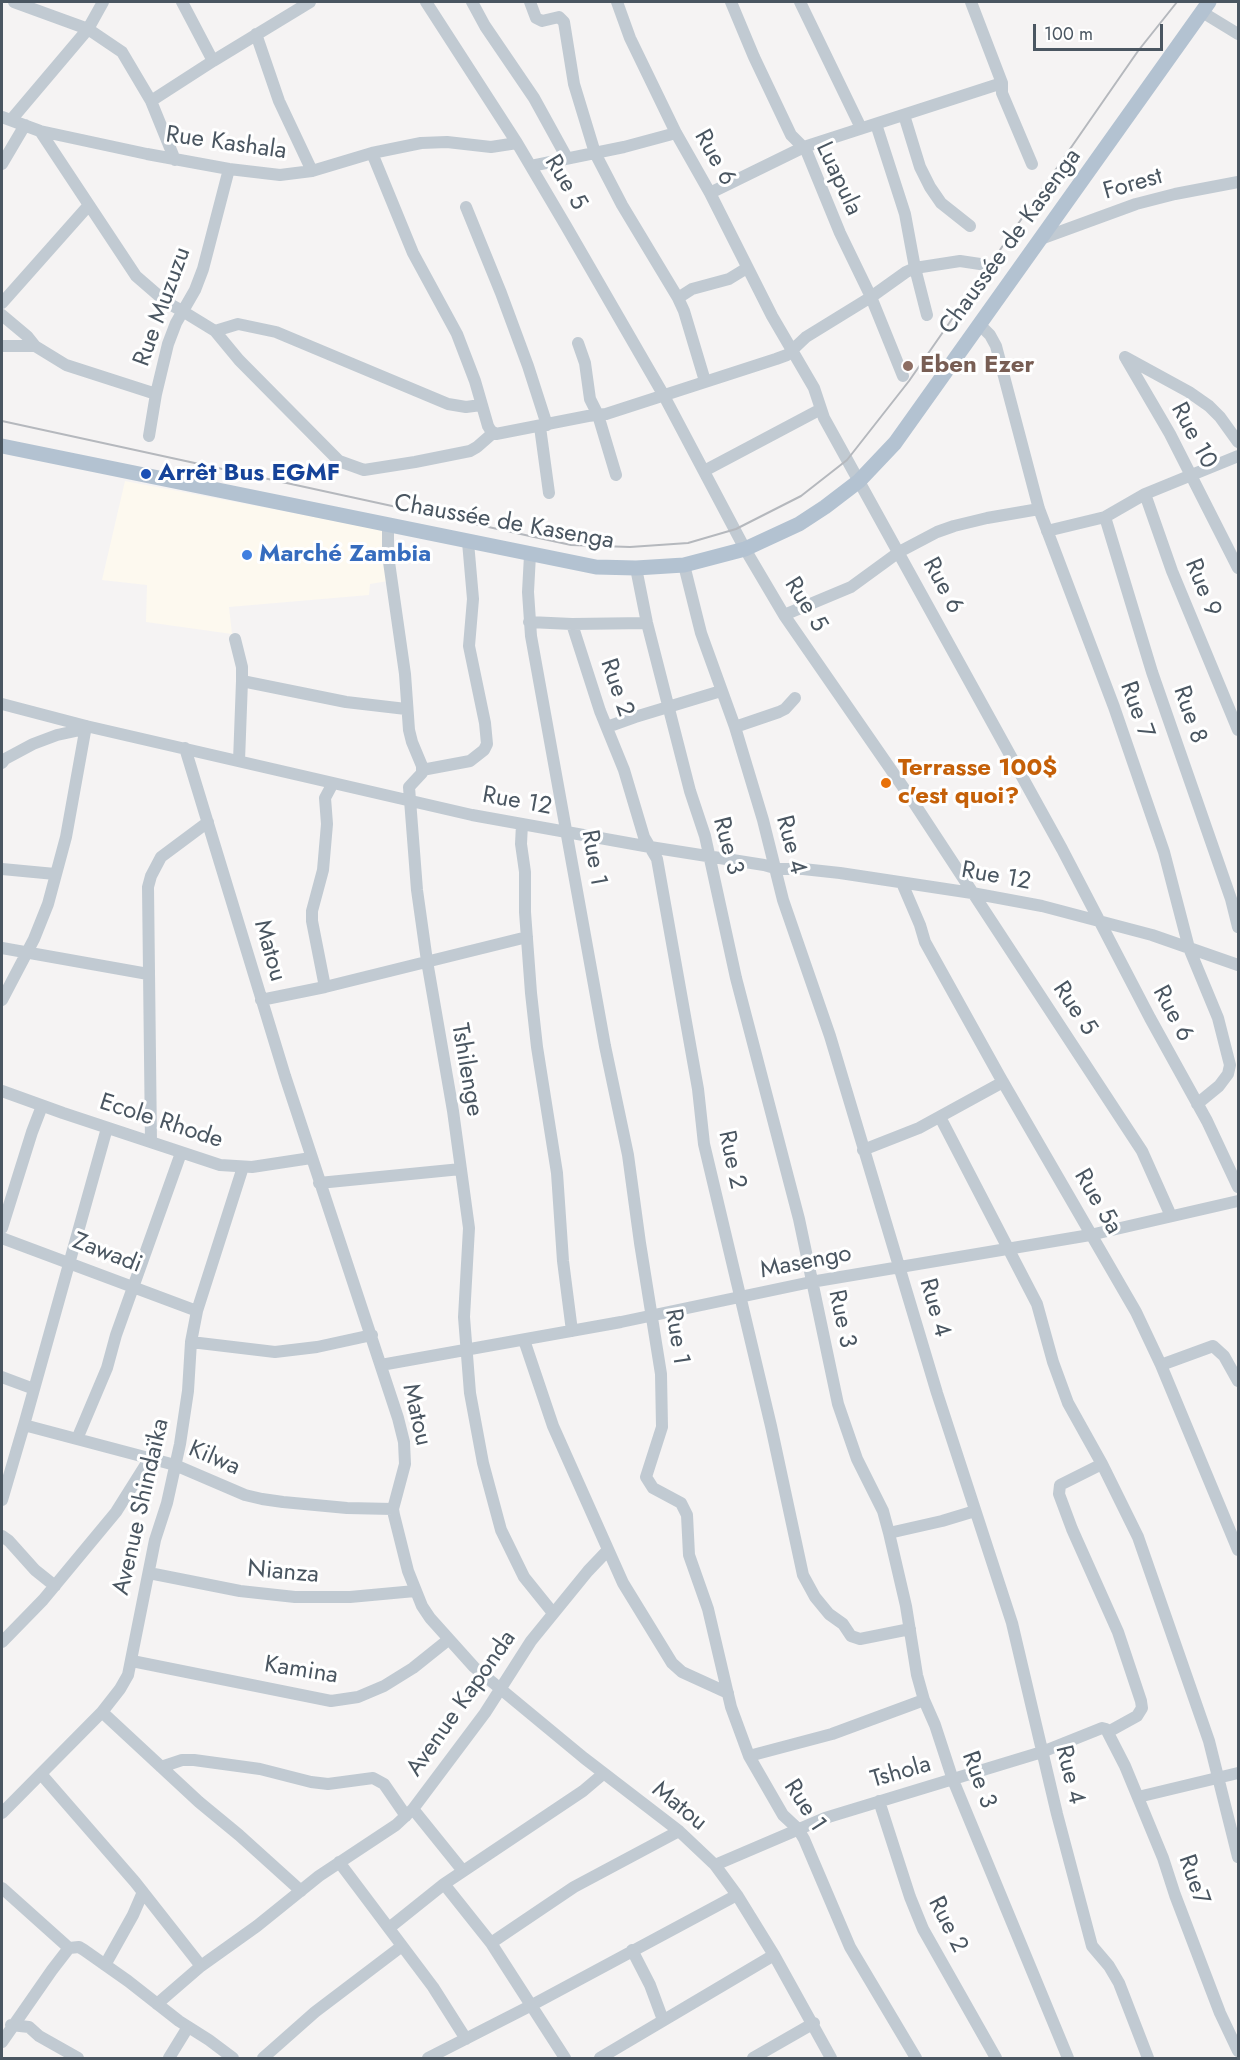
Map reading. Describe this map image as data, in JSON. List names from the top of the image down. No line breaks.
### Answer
{"streets":{"main road":["Chaussée de Kasenga"],"street":["Rue Kashala","Rue 6","Luapula","Rue 5","Forest","Rue Muzuzu","Rue 10","Rue 9","Rue 2","Rue 7","Rue 8","Rue 12","Rue 4","Rue 3","Rue 1","Matou","Tshilenge","Ecole Rhode","Rue 5a","Zawadi","Masengo","Kilwa","Avenue Shindaïka","Nianza","Kamina","Avenue Kaponda","Tshola","Rue7"]},"crossings":[["Rue Kashala","Rue 5"],["Rue Kashala","Rue Muzuzu"],["Rue 6","Chaussée de Kasenga"],["Rue 6","Rue 7"],["Rue 6","Rue 12"],["Rue 5","Chaussée de Kasenga"],["Rue 5","Rue 12"],["Rue 5","Masengo"],["Forest","Chaussée de Kasenga"],["Chaussée de Kasenga","Rue 7"],["Chaussée de Kasenga","Rue 4"],["Chaussée de Kasenga","Rue 3"],["Chaussée de Kasenga","Rue 1"],["Rue 2","Rue 12"],["Rue 2","Rue 3"],["Rue 2","Masengo"],["Rue 2","Tshola"],["Rue 7","Rue 12"],["Rue 12","Rue 4"],["Rue 12","Rue 3"],["Rue 12","Rue 1"],["Rue 12","Matou"],["Rue 12","Tshilenge"],["Rue 12","Rue 5a"],["Rue 4","Masengo"],["Rue 4","Tshola"],["Rue 3","Masengo"],["Rue 3","Tshola"],["Rue 1","Masengo"],["Rue 1","Tshola"],["Matou","Ecole Rhode"],["Matou","Masengo"],["Matou","Kilwa"],["Matou","Nianza"],["Matou","Kamina"],["Matou","Avenue Kaponda"],["Matou","Tshola"],["Tshilenge","Masengo"],["Tshilenge","Avenue Kaponda"],["Ecole Rhode","Avenue Shindaïka"],["Rue 5a","Masengo"],["Zawadi","Avenue Shindaïka"],["Kilwa","Avenue Shindaïka"],["Avenue Shindaïka","Nianza"],["Avenue Shindaïka","Kamina"],["Tshola","Rue7"]],"places":["Eben Ezer","Arrêt Bus EGMF","Marché Zambia","Terrasse 100$ c'est quoi?"],"scale_bar":"100 m"}
